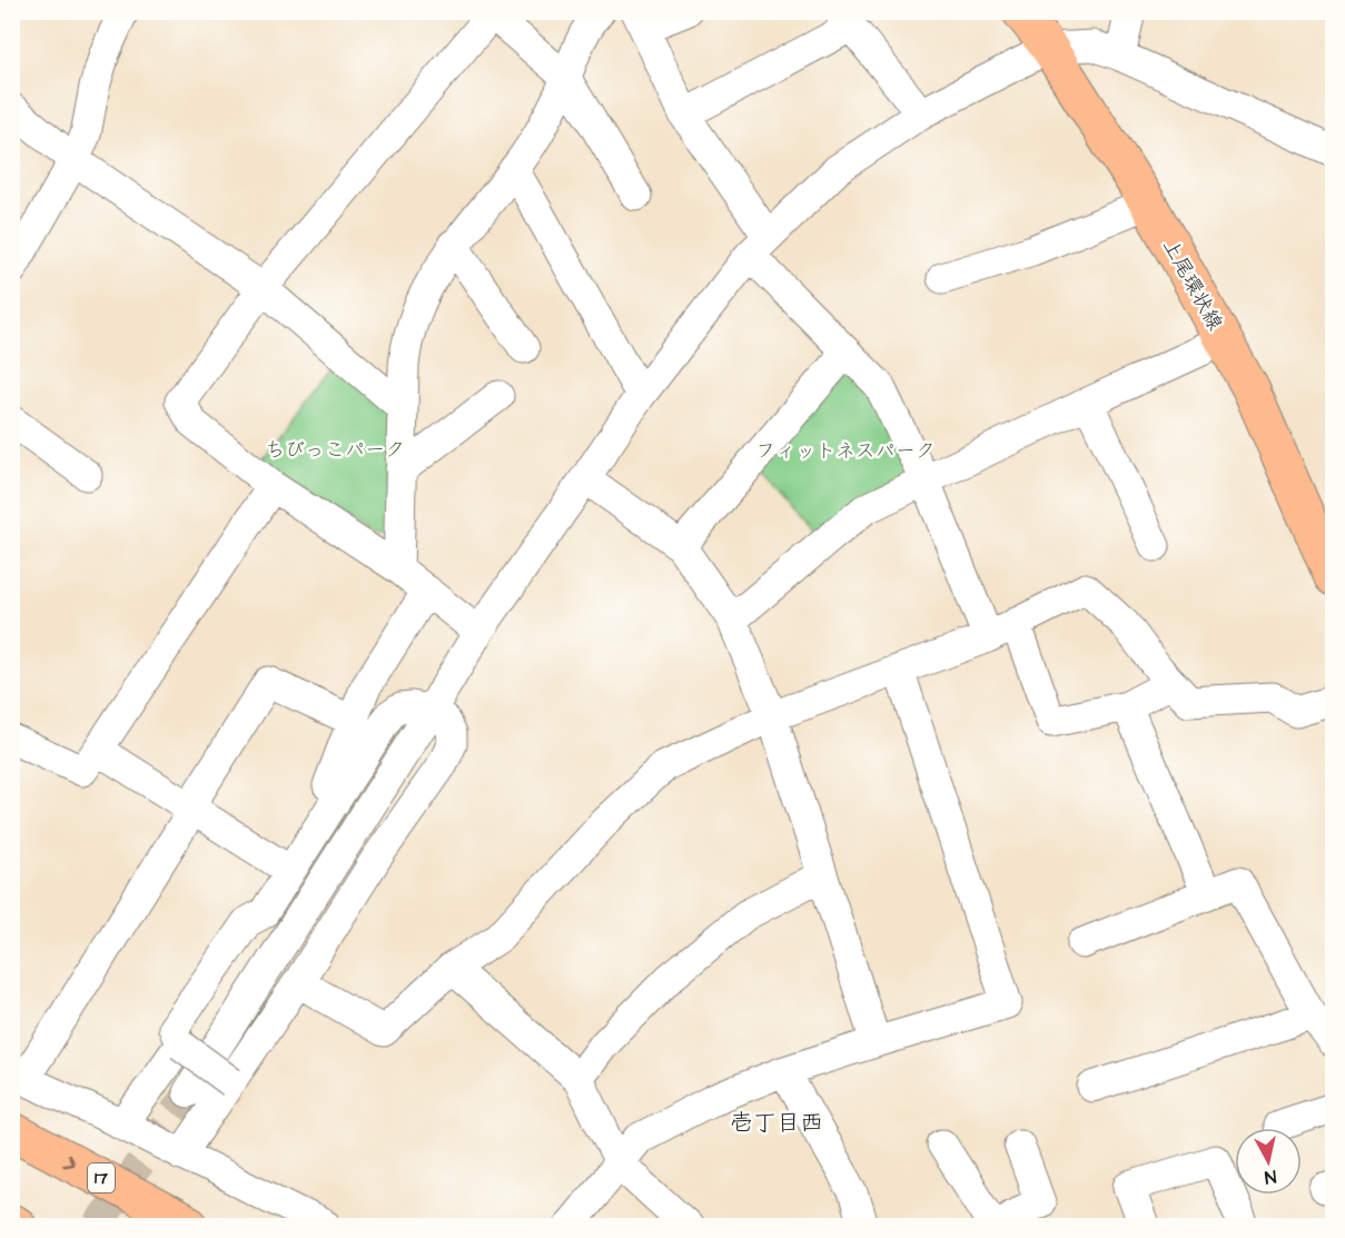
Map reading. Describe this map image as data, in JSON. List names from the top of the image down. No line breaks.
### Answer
{"streets":{"main road":["上尾環状線","17"]},"districts":["壱丁目西"],"parks":["ちびっこパーク","フィットネスパーク"],"north":"bottom"}
